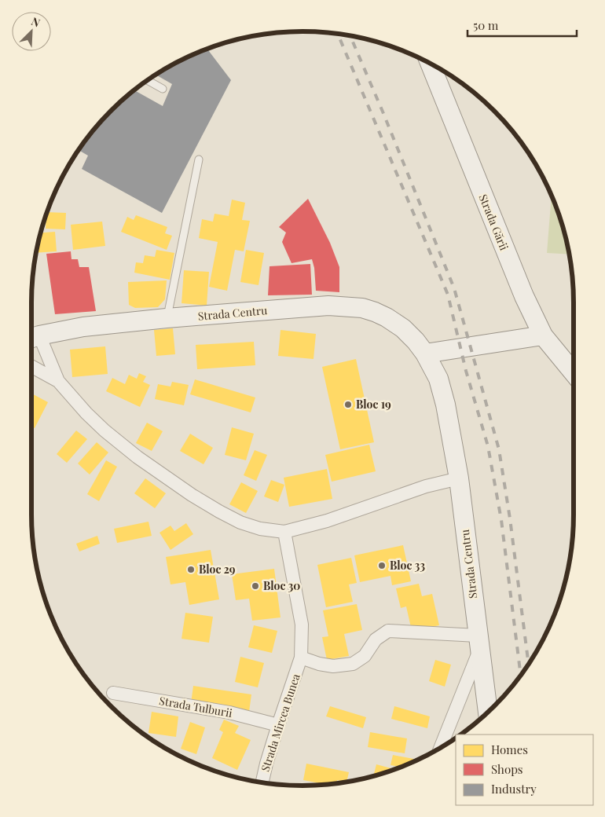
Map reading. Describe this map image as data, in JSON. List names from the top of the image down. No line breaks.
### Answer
{"streets":{"main road":["Strada Gării","Strada Centru"],"street":["Strada Tulburii","Strada Mircea Bunea"]},"crossings":[["Strada Tulburii","Strada Mircea Bunea"]],"places":["Bloc 19","Bloc 33","Bloc 29","Bloc 30"],"legend":["Homes","Shops","Industry"],"scale_bar":"50 m","north":"top right"}
